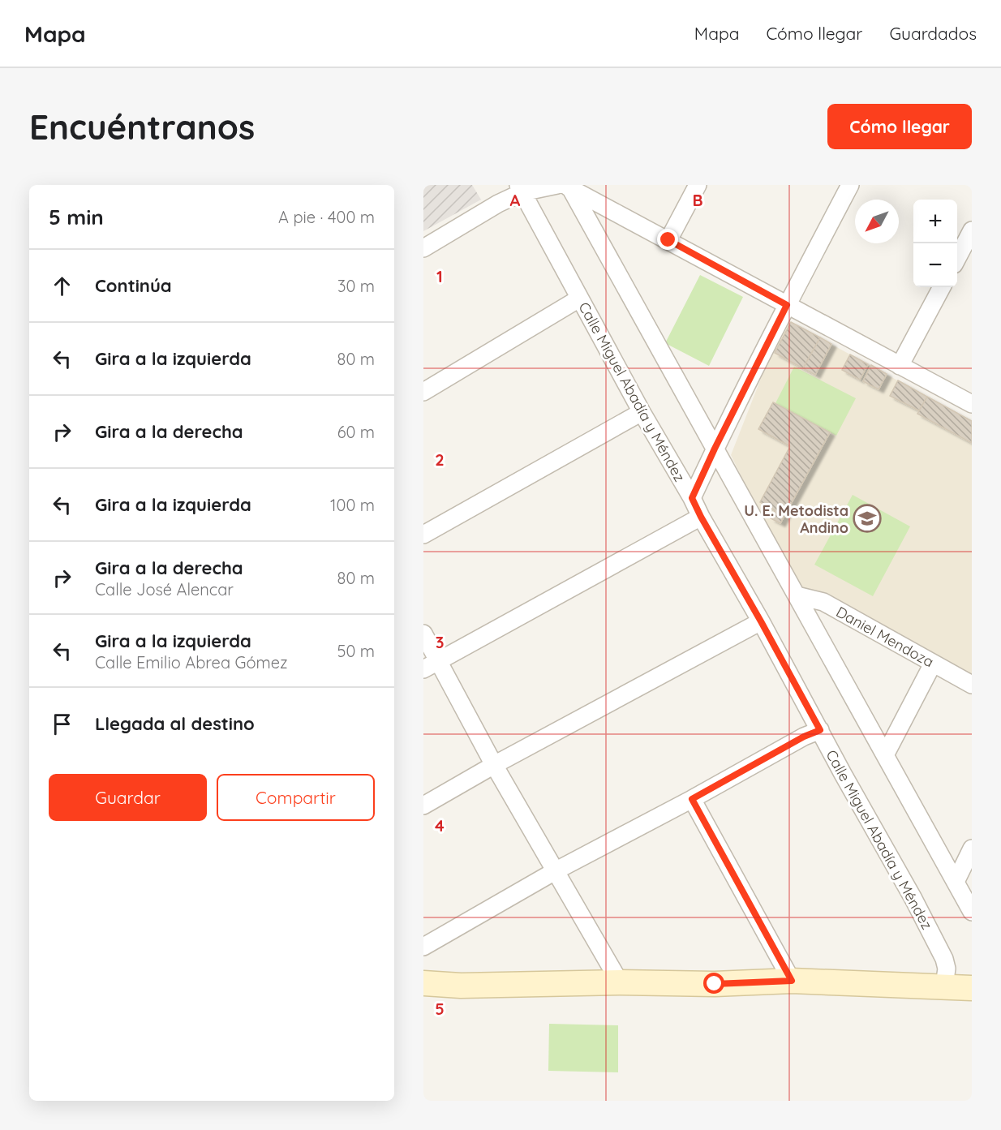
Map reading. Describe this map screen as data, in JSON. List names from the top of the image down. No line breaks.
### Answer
{"streets":{"street":["Calle Miguel Abadía y Méndez","Daniel Mendoza"]},"places":{"school or university":["U. E. Metodista Andino"]},"north":"bottom left","page":{"header":"Mapa","nav":["Mapa","Cómo llegar","Guardados"],"buttons":["Cómo llegar",["Guardar","Compartir"]],"title":"Encuéntranos","heading":["5 min","A pie · 400 m"],"map_buttons":["+","−"],"list":[["Continúa","30 m"],["Gira a la izquierda","80 m"],["Gira a la derecha","60 m"],["Gira a la izquierda","100 m"],["Gira a la derecha","Calle José Alencar","80 m"],["Gira a la izquierda","Calle Emilio Abrea Gómez","50 m"],"Llegada al destino"]},"grid":{"columns":["A","B"],"rows":["1","2","3","4","5"]}}
